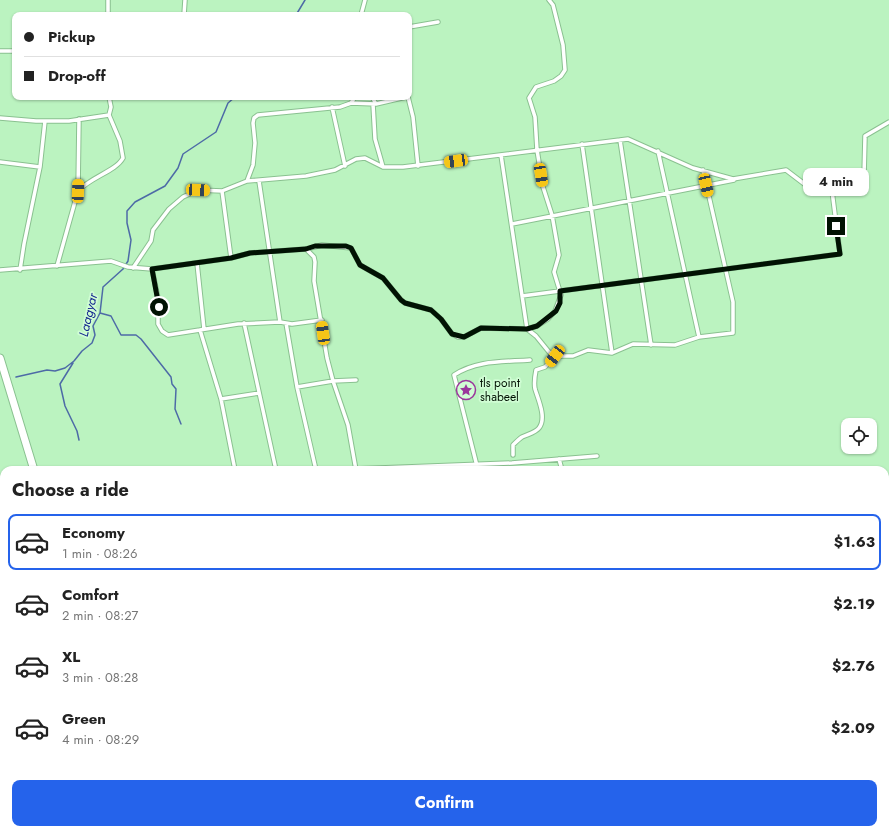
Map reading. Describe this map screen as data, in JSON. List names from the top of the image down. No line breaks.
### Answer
{"water":["Laagyar"],"places":{"place":["tls point shabeel"]},"page":{"banner":["Pickup","Drop-off"],"bubble":"4 min","heading":"Choose a ride","list":[{"name":"Economy","note":"1 min · 08:26","value":"$1.63"},{"name":"Comfort","note":"2 min · 08:27","value":"$2.19"},{"name":"XL","note":"3 min · 08:28","value":"$2.76"},{"name":"Green","note":"4 min · 08:29","value":"$2.09"}],"buttons":"Confirm"}}
